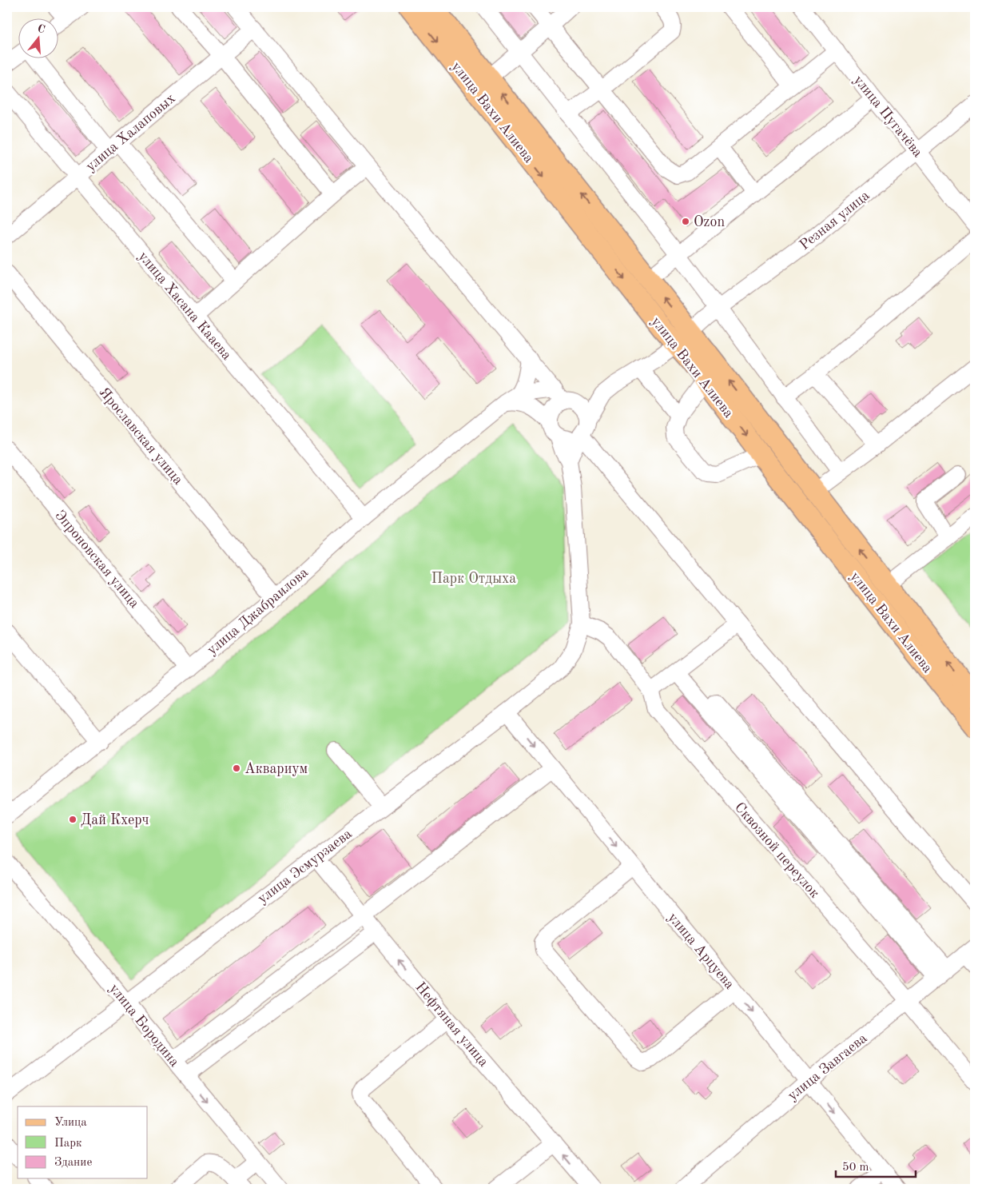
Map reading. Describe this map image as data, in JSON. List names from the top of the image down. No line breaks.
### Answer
{"streets":{"main road":["улица Вахи Алиева"],"street":["улица Пугачёва","улица Халаповых","Резная улица","улица Хасана Кааева","Ярославская улица","Эпроновская улица","улица Джабраилова","Сквозной переулок","улица Эсмурзаева","улица Арцуева","Нефтяная улица","улица Бородина","улица Завгаева"]},"crossings":[["улица Вахи Алиева","Резная улица"],["улица Пугачёва","Резная улица"],["улица Халаповых","улица Хасана Кааева"],["Резная улица","улица Джабраилова"],["улица Хасана Кааева","улица Джабраилова"],["Ярославская улица","улица Джабраилова"],["Эпроновская улица","улица Джабраилова"],["Сквозной переулок","улица Эсмурзаева"],["Сквозной переулок","улица Завгаева"],["улица Эсмурзаева","улица Арцуева"],["улица Эсмурзаева","Нефтяная улица"],["улица Эсмурзаева","улица Бородина"],["улица Арцуева","улица Завгаева"]],"one_way":["улица Арцуева","Нефтяная улица"],"parks":["Парк Отдыха"],"places":["Ozon","Аквариум","Дай Кхерч"],"legend":["Улица","Парк","Здание"],"scale_bar":"50 m","north":"top"}
